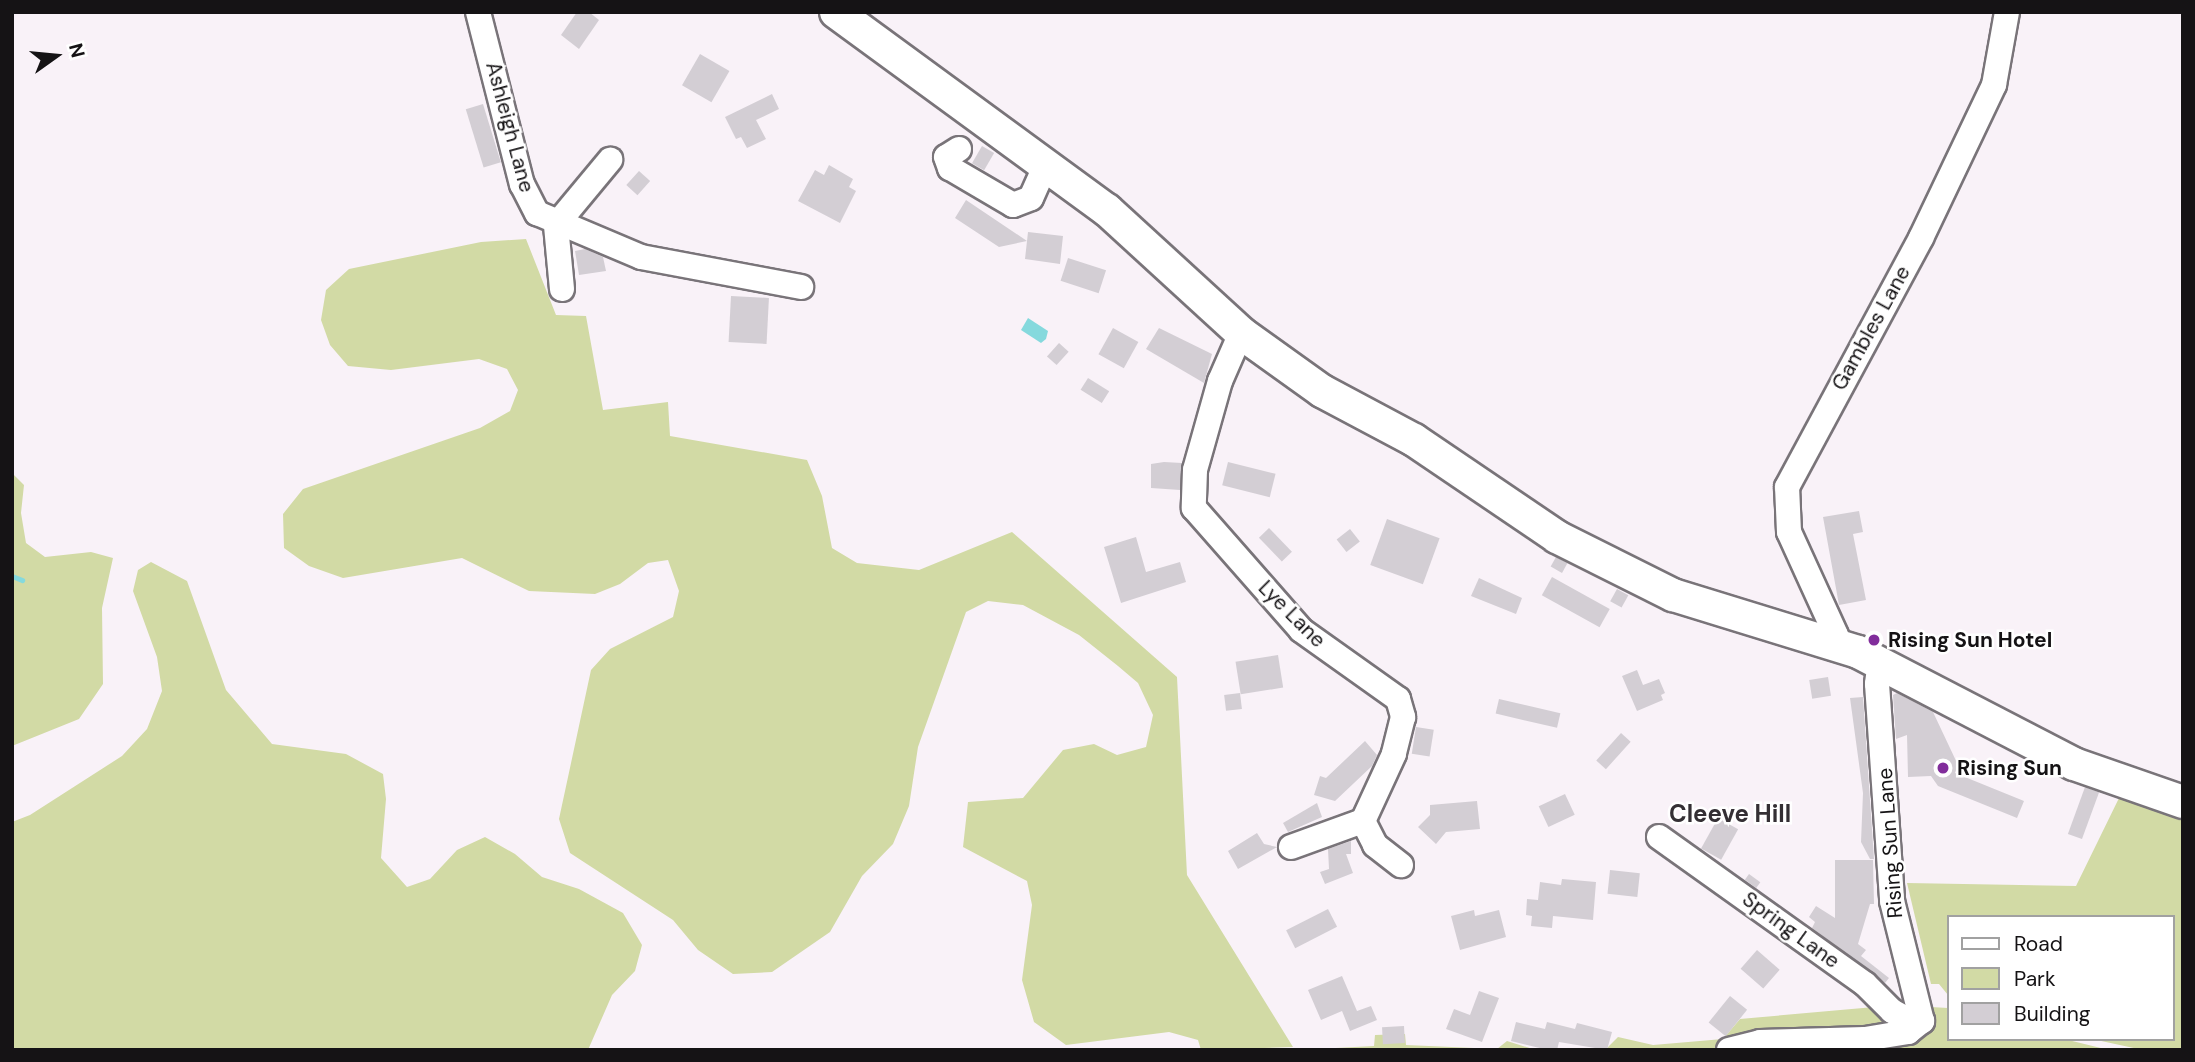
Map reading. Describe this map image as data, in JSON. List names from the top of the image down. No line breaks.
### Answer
{"streets":{"street":["Ashleigh Lane","Gambles Lane","Lye Lane","Rising Sun Lane","Spring Lane"]},"crossings":[["Rising Sun Lane","Spring Lane"]],"districts":["Cleeve Hill"],"places":["Rising Sun Hotel","Rising Sun"],"legend":["Road","Park","Building"],"north":"right"}
